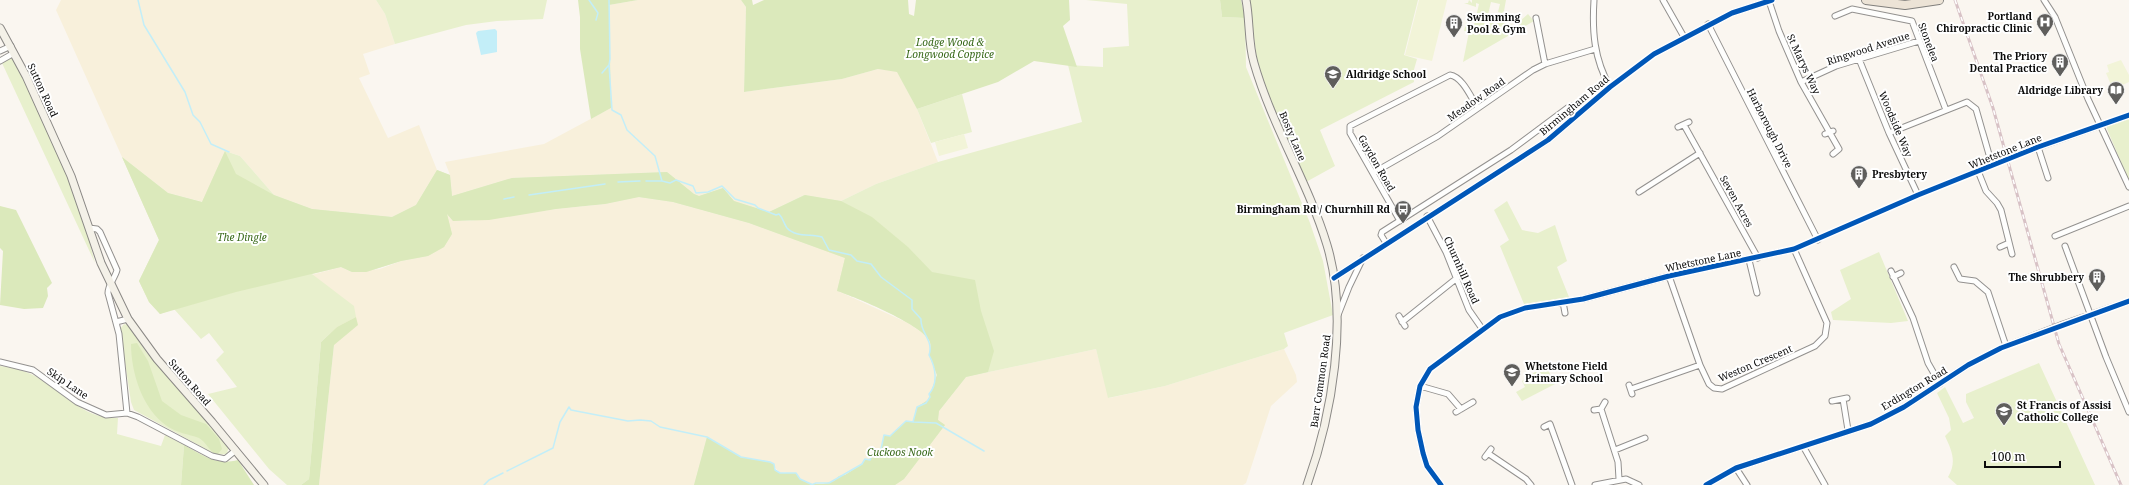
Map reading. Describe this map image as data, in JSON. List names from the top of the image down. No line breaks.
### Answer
{"streets":{"main road":["Sutton Road","Bosty Lane","Barr Common Road"],"street":["Stonelea","Ringwood Avenue","St Marys Way","Meadow Road","Birmingham Road","Woodside Way","Harborough Drive","Whetstone Lane","Gaydon Road","Seven Acres","Churnhill Road","Weston Crescent","Skip Lane","Erdington Road"]},"crossings":[["Stonelea","Ringwood Avenue"],["Ringwood Avenue","St Marys Way"],["Ringwood Avenue","Woodside Way"],["St Marys Way","Birmingham Road"],["Sutton Road","Skip Lane"],["Meadow Road","Gaydon Road"],["Birmingham Road","Harborough Drive"],["Birmingham Road","Bosty Lane"],["Birmingham Road","Gaydon Road"],["Birmingham Road","Churnhill Road"],["Birmingham Road","Barr Common Road"],["Woodside Way","Whetstone Lane"],["Harborough Drive","Whetstone Lane"],["Bosty Lane","Barr Common Road"],["Whetstone Lane","Seven Acres"],["Whetstone Lane","Churnhill Road"],["Whetstone Lane","Weston Crescent"]],"parks":["Lodge Wood & Longwood Coppice","The Dingle","Cuckoos Nook"],"places":{"hospital":["Portland Chiropractic Clinic"],"building":["Swimming Pool & Gym","The Priory Dental Practice","Presbytery","The Shrubbery"],"school or university":["Aldridge School","Whetstone Field Primary School","St Francis of Assisi Catholic College"],"library":["Aldridge Library"],"bus stop":["Birmingham Rd / Churnhill Rd"]},"scale_bar":"100 m"}
